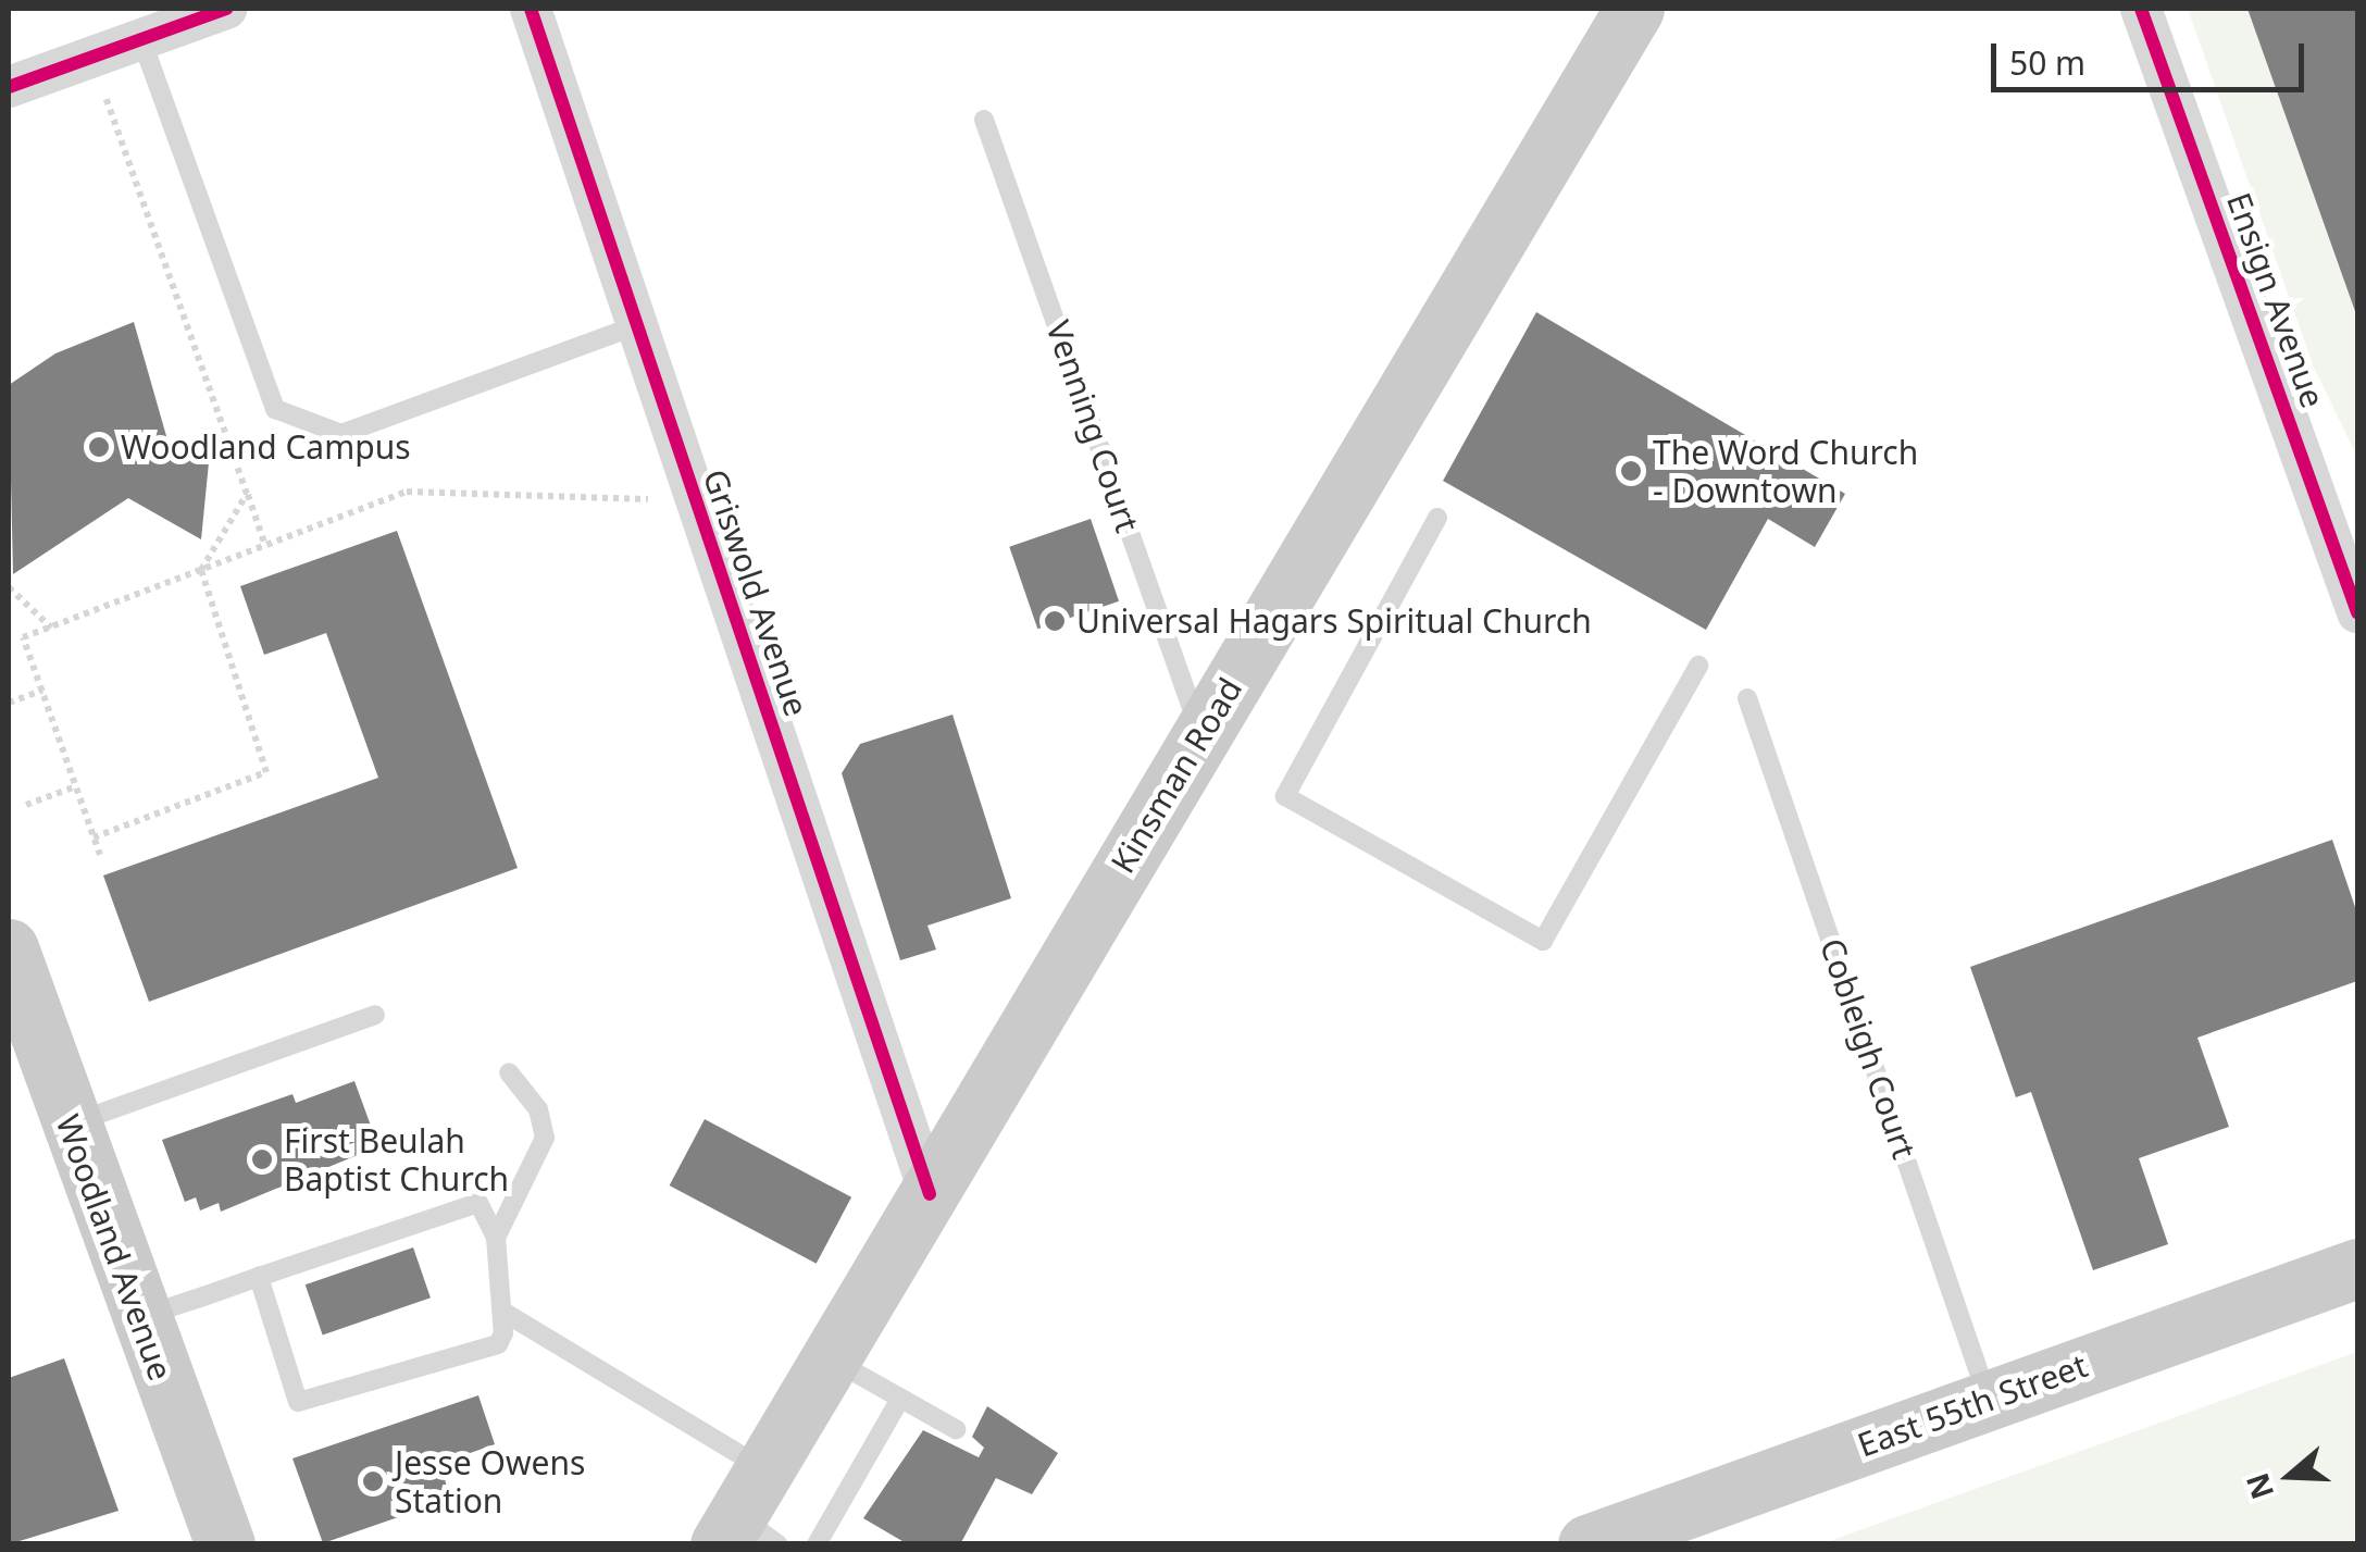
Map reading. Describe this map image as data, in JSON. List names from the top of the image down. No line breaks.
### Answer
{"streets":{"main road":["Kinsman Road","Woodland Avenue","East 55th Street"],"street":["Ensign Avenue","Griswold Avenue"],"lane":["Venning Court","Cobleigh Court"]},"crossings":[["Venning Court","Kinsman Road"],["Griswold Avenue","Kinsman Road"],["Cobleigh Court","East 55th Street"]],"places":["Woodland Campus","The Word Church - Downtown","Universal Hagars Spiritual Church","First Beulah Baptist Church","Jesse Owens Station"],"scale_bar":"50 m","north":"left"}
